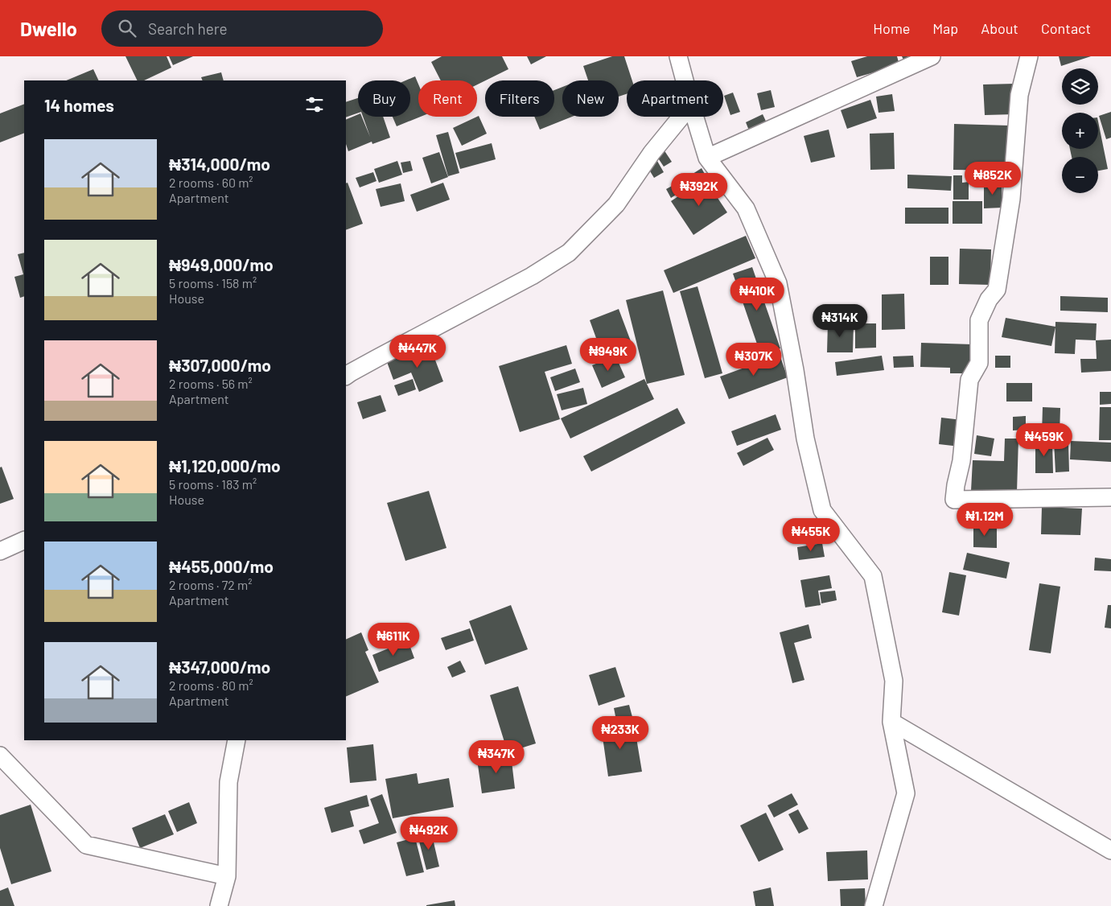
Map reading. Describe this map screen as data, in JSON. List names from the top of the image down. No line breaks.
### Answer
{"page":{"header":"Dwello","search":"Search here","nav":["Home","Map","About","Contact"],"map_buttons":["+","−"],"chip":["Buy","Rent","Filters","New","Apartment"],"heading":"14 homes","list":[{"name":"₦314,000/mo","note":"2 rooms · 60 m² · Apartment"},{"name":"₦949,000/mo","note":"5 rooms · 158 m² · House"},{"name":"₦307,000/mo","note":"2 rooms · 56 m² · Apartment"},{"name":"₦1,120,000/mo","note":"5 rooms · 183 m² · House"},{"name":"₦455,000/mo","note":"2 rooms · 72 m² · Apartment"},{"name":"₦347,000/mo","note":"2 rooms · 80 m² · Apartment"}],"price":["₦852K","₦392K","₦410K","₦314K","₦447K","₦949K","₦307K","₦459K","₦1.12M","₦455K","₦611K","₦233K","₦347K","₦492K"]}}
